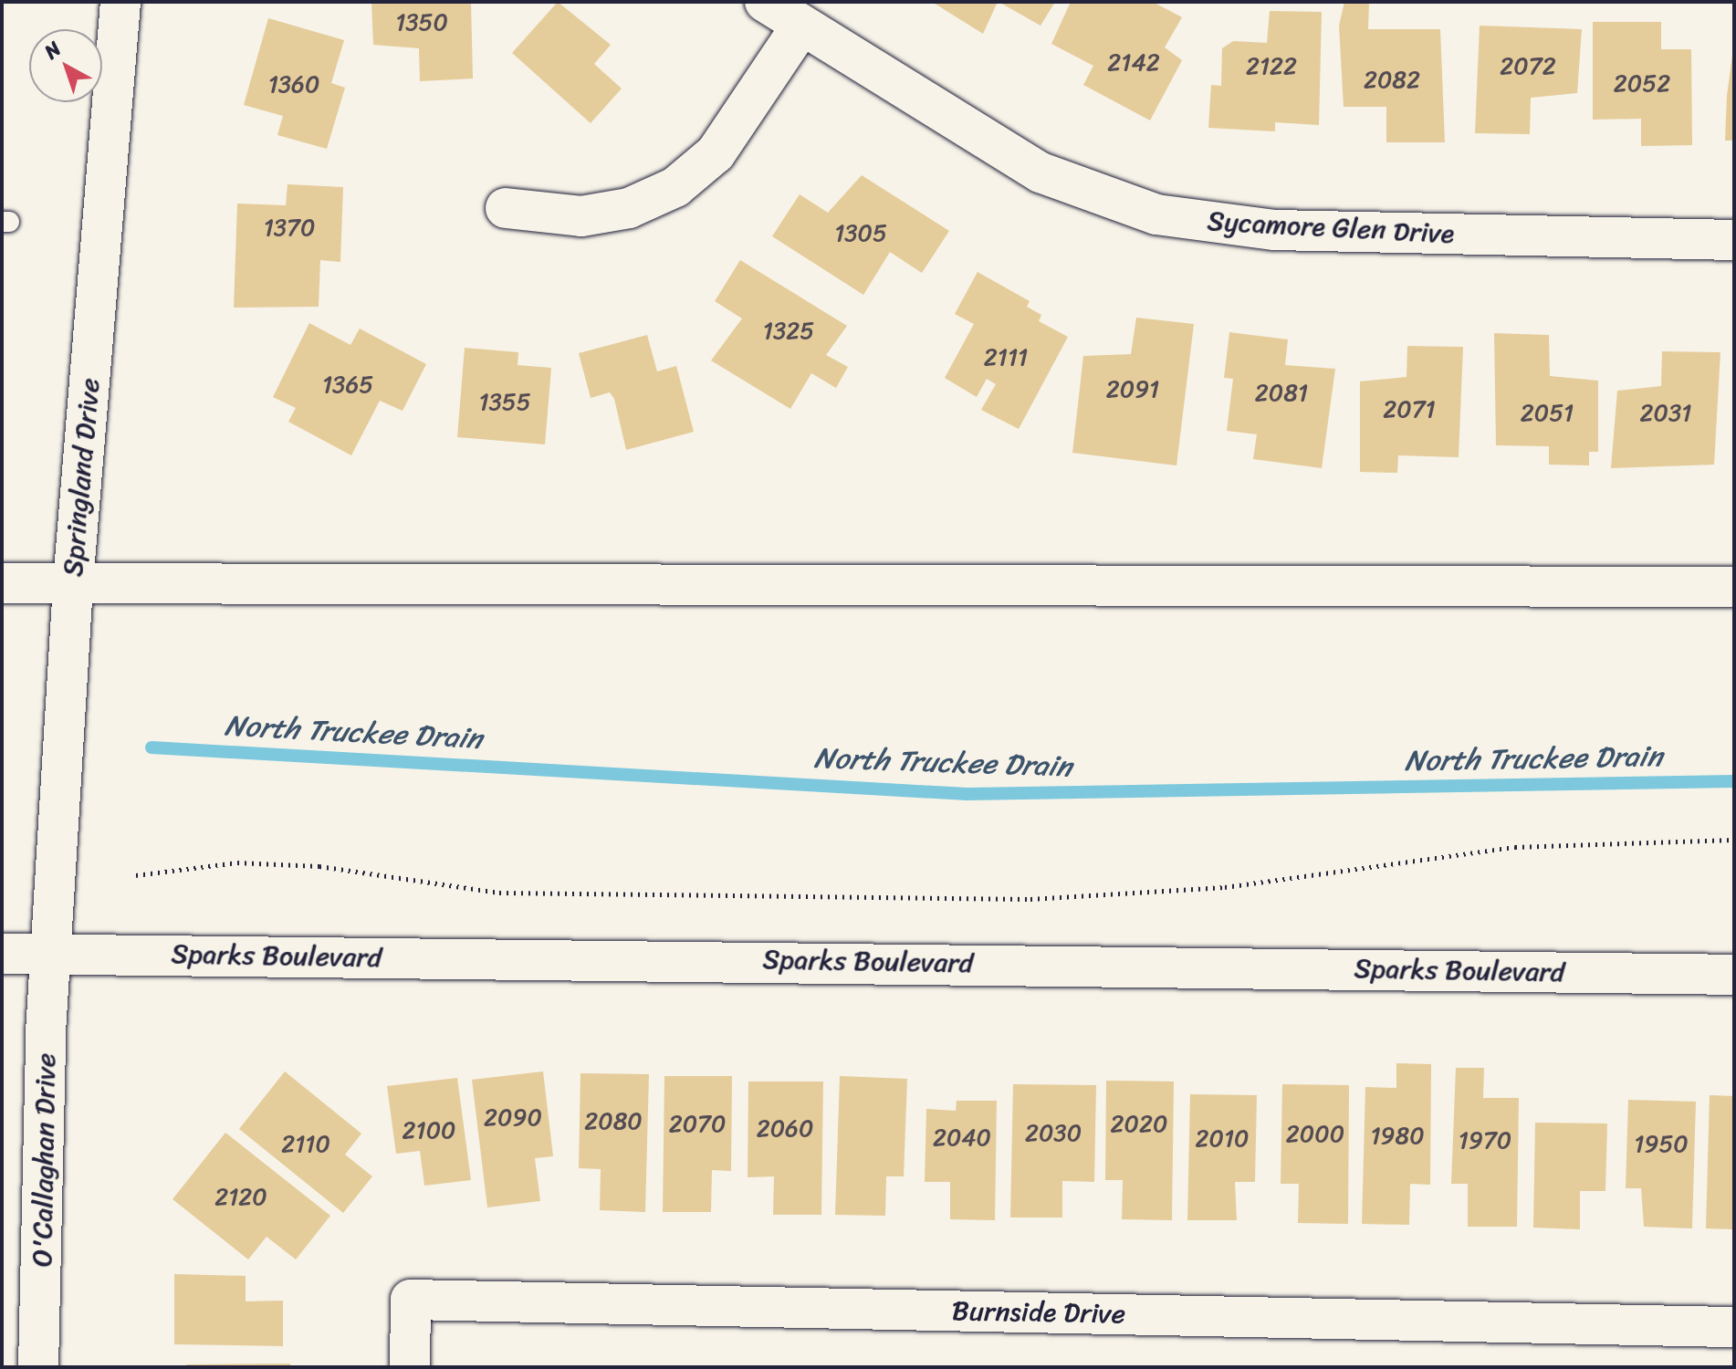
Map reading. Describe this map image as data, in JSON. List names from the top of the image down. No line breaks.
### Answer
{"streets":{"street":["Sycamore Glen Drive","Springland Drive","Sparks Boulevard","O'Callaghan Drive","Burnside Drive"]},"crossings":[["Springland Drive","Sparks Boulevard"],["Springland Drive","O'Callaghan Drive"],["Sparks Boulevard","O'Callaghan Drive"]],"water":["North Truckee Drain"],"house_numbers":["1350","2142","2122","2072","2082","2052","1360","1370","1305","1325","2111","1365","2091","2081","1355","2071","2051","2031","2090","2080","2070","2020","2060","2100","2030","2000","1980","2040","2010","1970","2110","1950","2120"],"north":"top left"}
